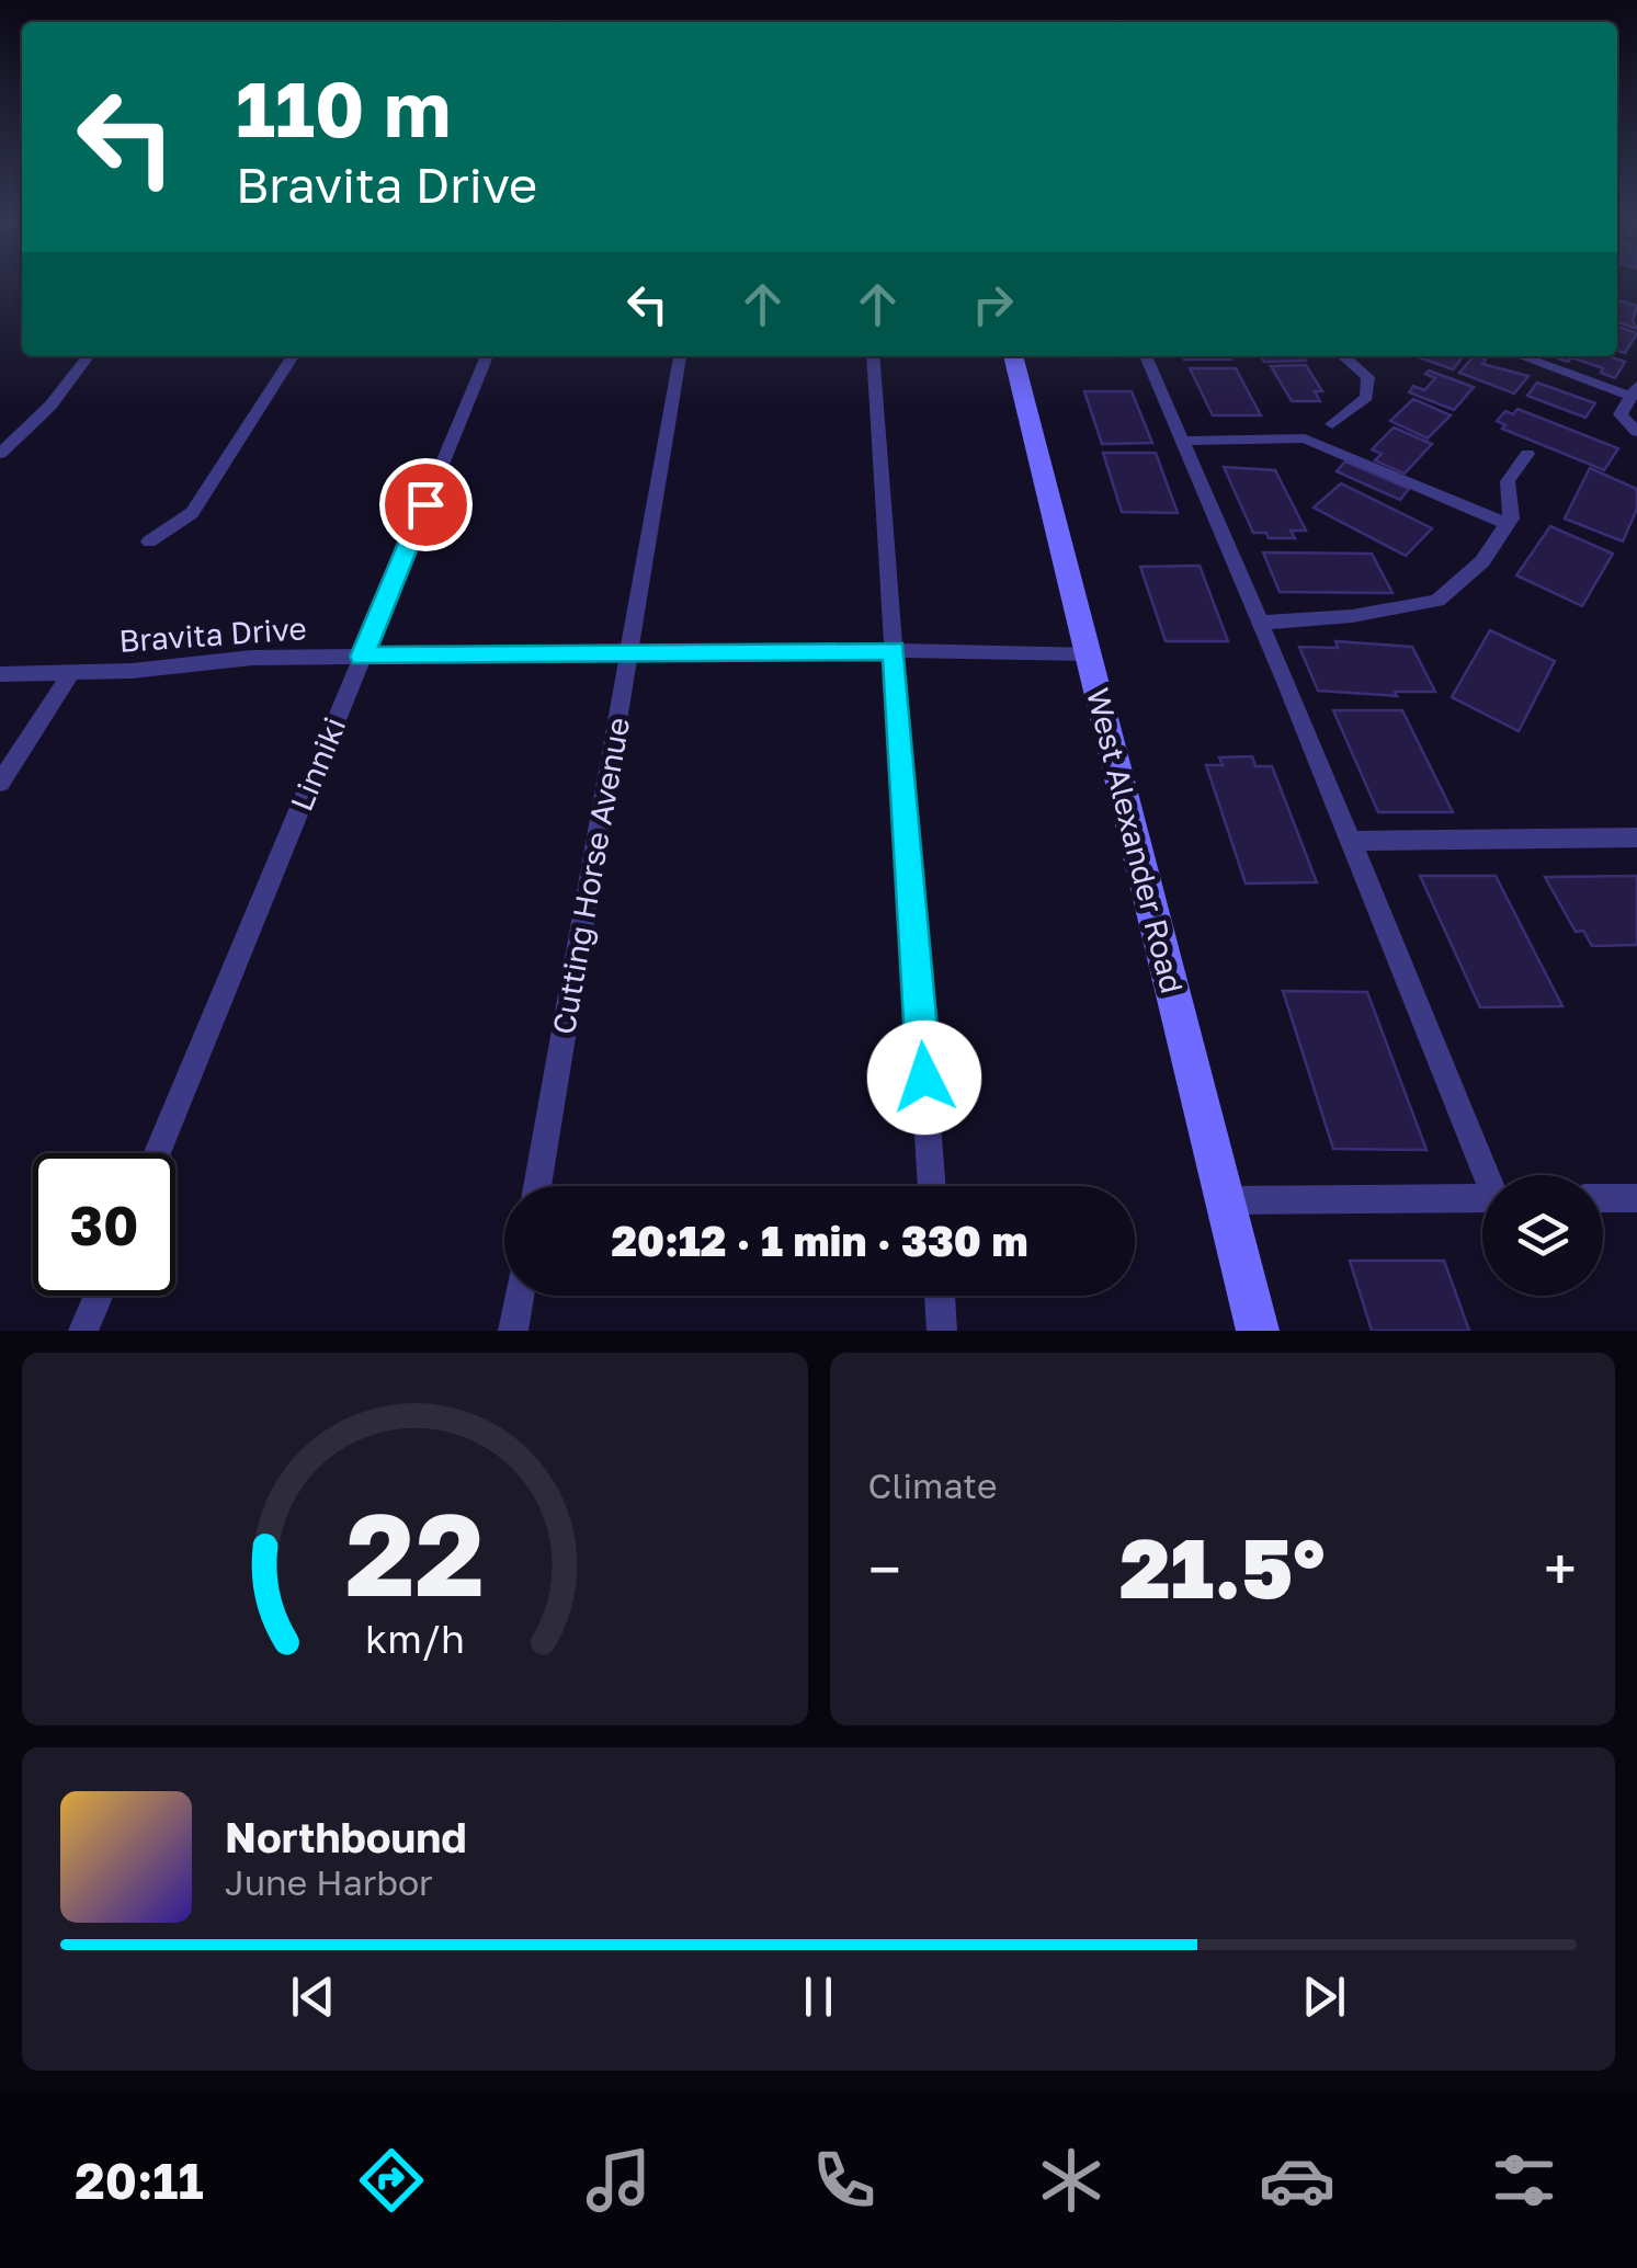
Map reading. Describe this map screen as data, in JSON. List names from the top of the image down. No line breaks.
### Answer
{"streets":{"main road":["West Alexander Road"],"street":["Bravita Drive","Linniki","Cutting Horse Avenue"]},"crossings":[["Bravita Drive","Linniki"],["Bravita Drive","West Alexander Road"],["Bravita Drive","Cutting Horse Avenue"]],"page":{"turn":["110 m","Bravita Drive"],"limit":"30","trip":"20:12 · 1 min · 330 m","tile":"Climate","heat":["−","21.5°","+"],"song":["Northbound","June Harbor"],"tabs":"20:11","gauge":["22","km/h"]}}
